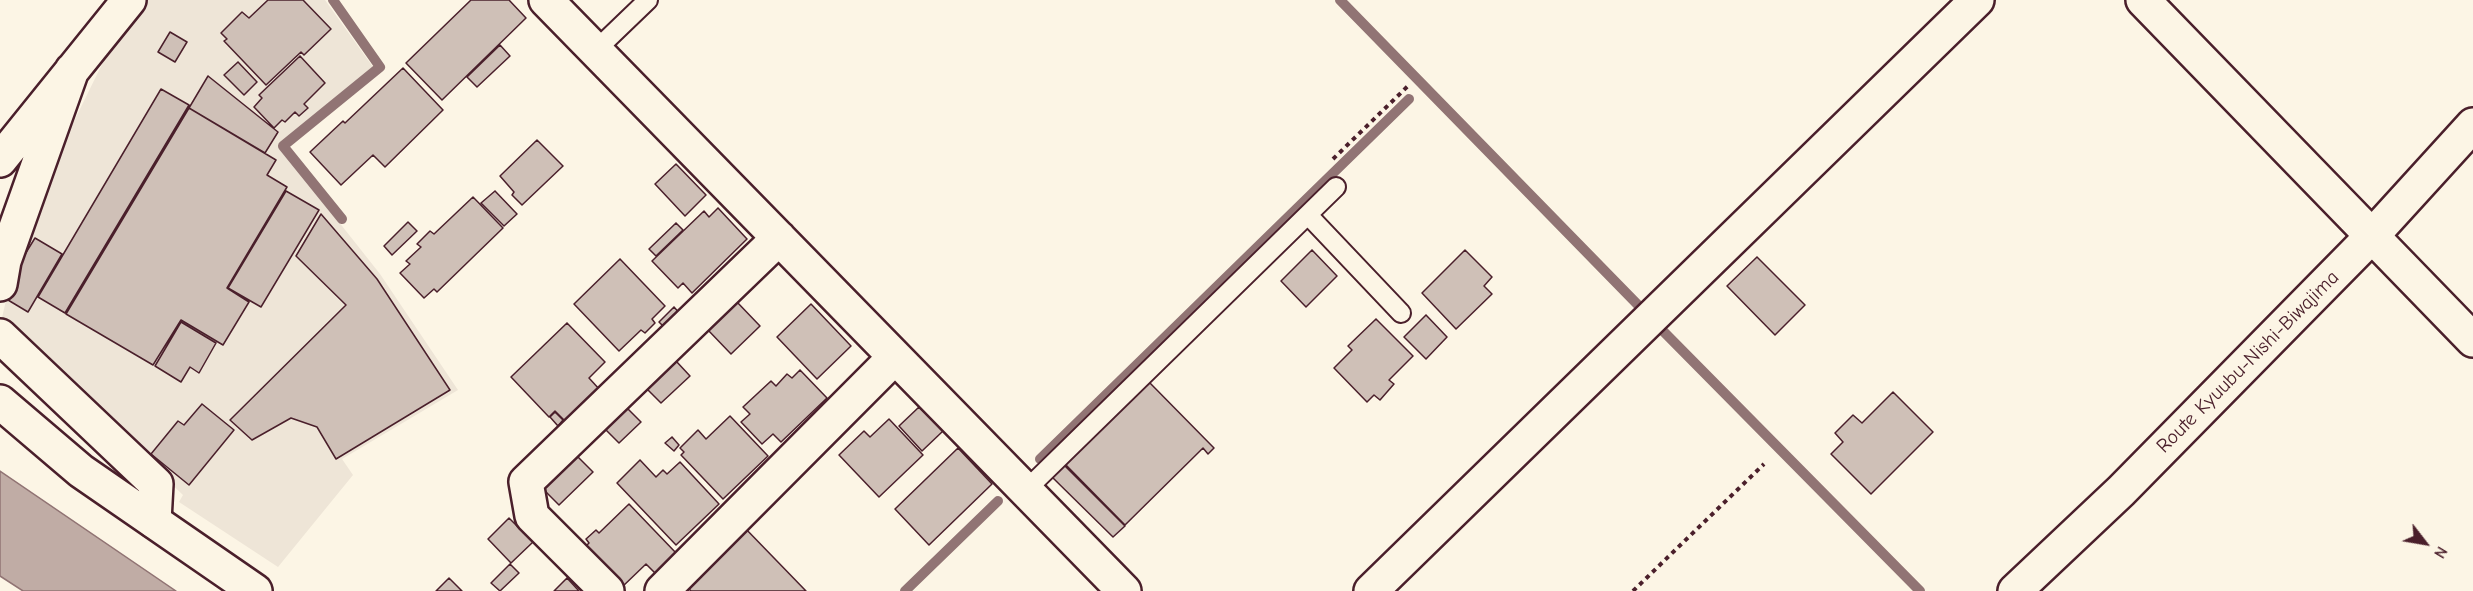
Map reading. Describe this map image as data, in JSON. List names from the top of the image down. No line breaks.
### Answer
{"streets":{"street":["Route Kyuubu-Nishi-Biwajima"]},"north":"bottom right"}
